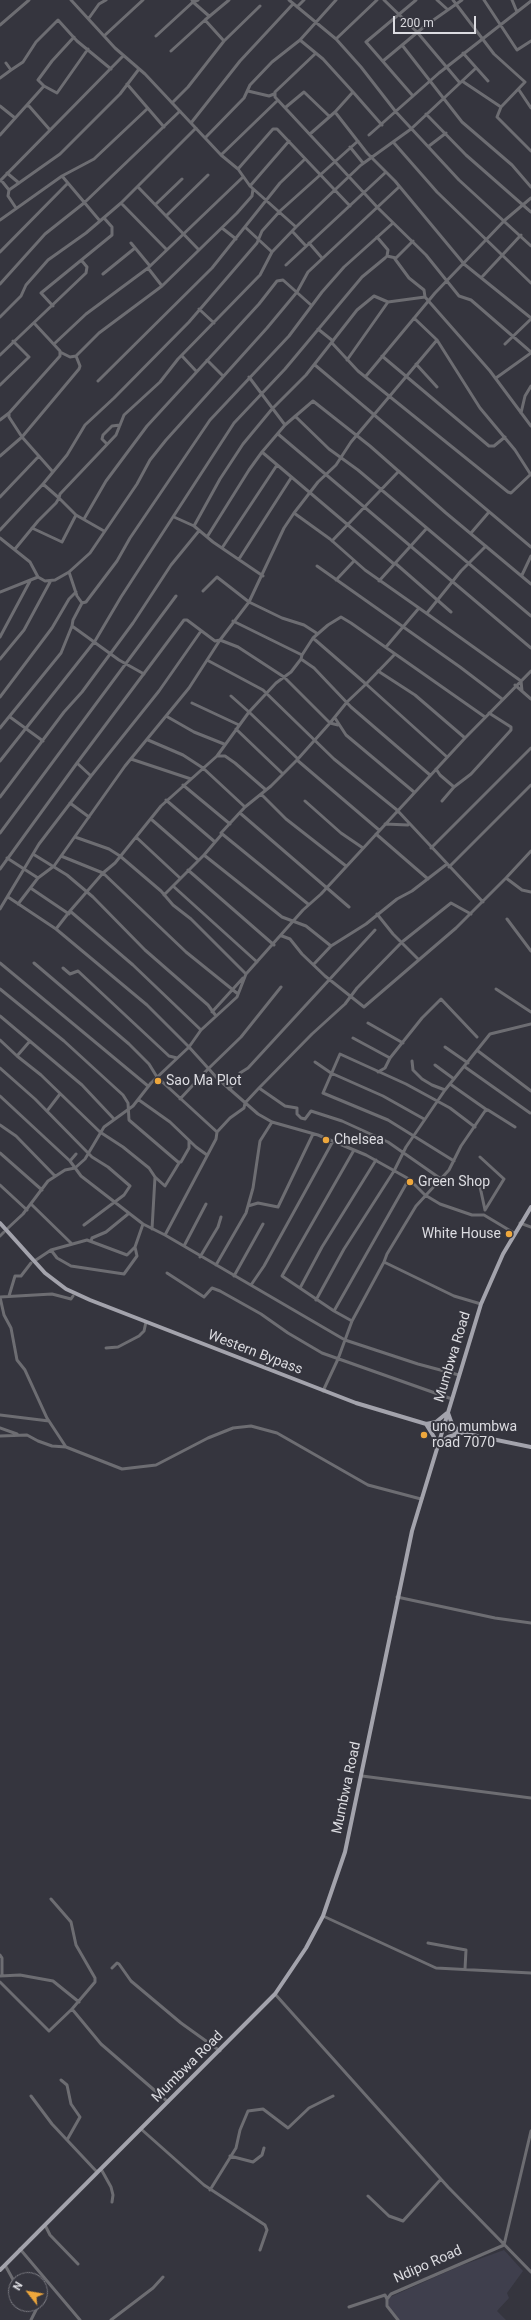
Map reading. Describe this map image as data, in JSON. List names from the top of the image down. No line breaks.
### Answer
{"streets":{"main road":["Western Bypass","Mumbwa Road"],"street":["Ndipo Road"]},"crossings":[["Western Bypass","Mumbwa Road"]],"places":["Sao Ma Plot","Chelsea","Green Shop","White House","uno mumbwa road 7070"],"scale_bar":"200 m","north":"top left"}
